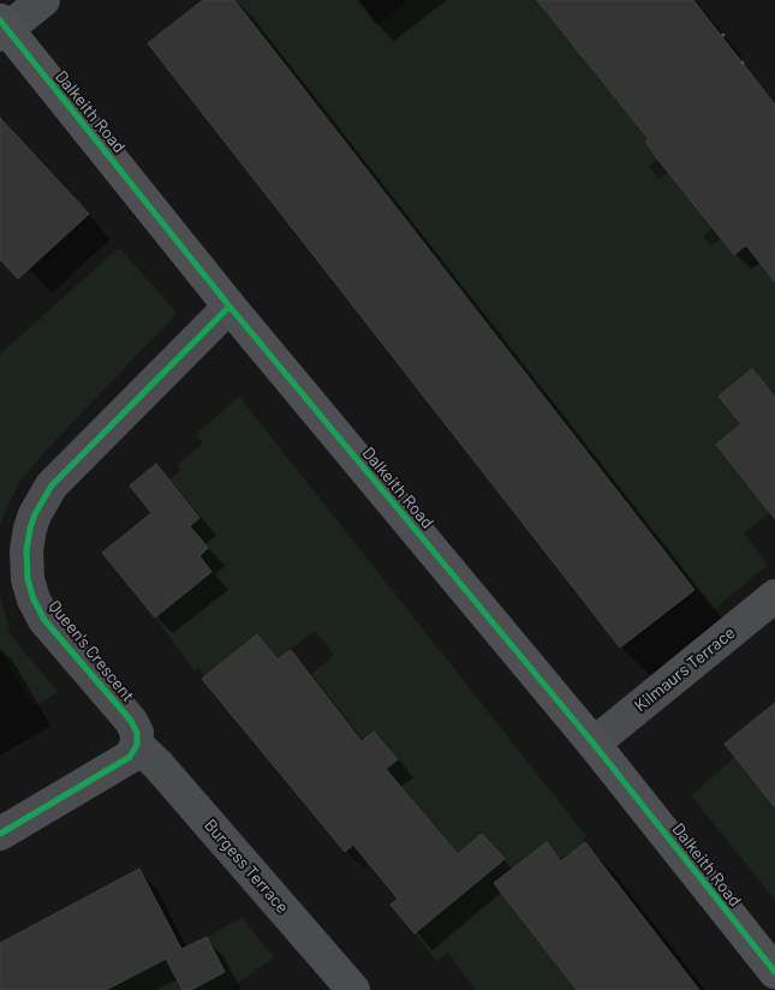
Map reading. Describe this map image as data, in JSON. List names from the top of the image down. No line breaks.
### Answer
{"streets":{"main road":["Dalkeith Road"],"street":["Queen's Crescent","Kilmaurs Terrace","Burgess Terrace"]},"crossings":[["Dalkeith Road","Queen's Crescent"],["Dalkeith Road","Kilmaurs Terrace"],["Queen's Crescent","Burgess Terrace"]]}
